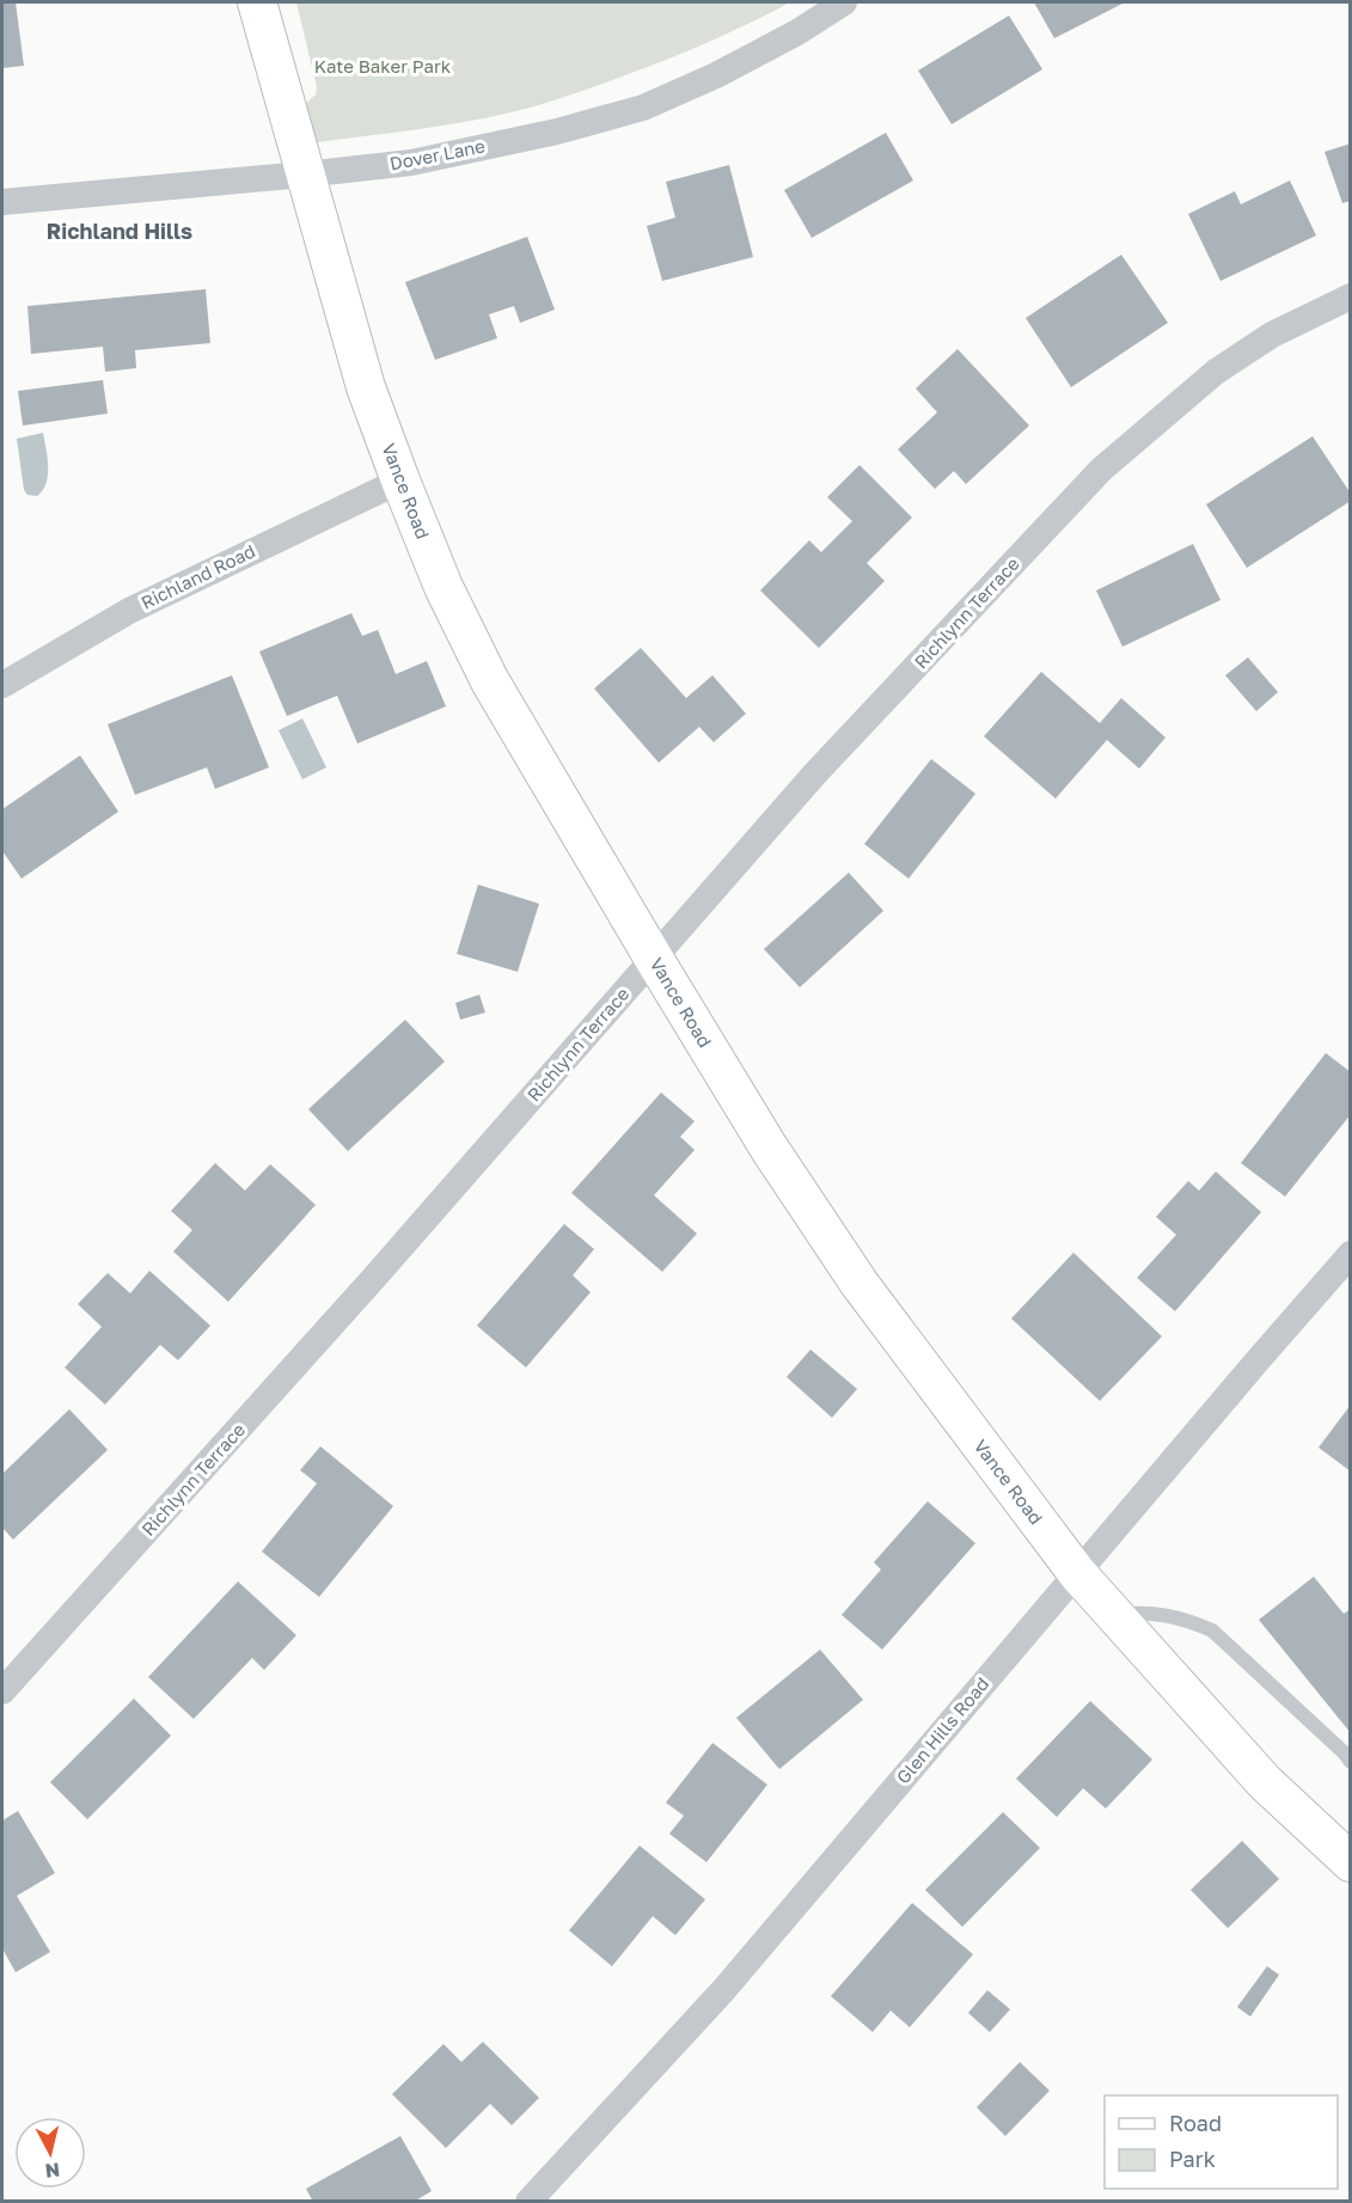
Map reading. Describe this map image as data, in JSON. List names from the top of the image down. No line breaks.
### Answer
{"streets":{"street":["Dover Lane","Vance Road","Richland Road","Richlynn Terrace","Glen Hills Road"]},"crossings":[["Dover Lane","Vance Road"],["Vance Road","Richland Road"],["Vance Road","Richlynn Terrace"],["Vance Road","Glen Hills Road"]],"districts":["Richland Hills"],"parks":["Kate Baker Park"],"legend":["Road","Park"],"north":"bottom"}
